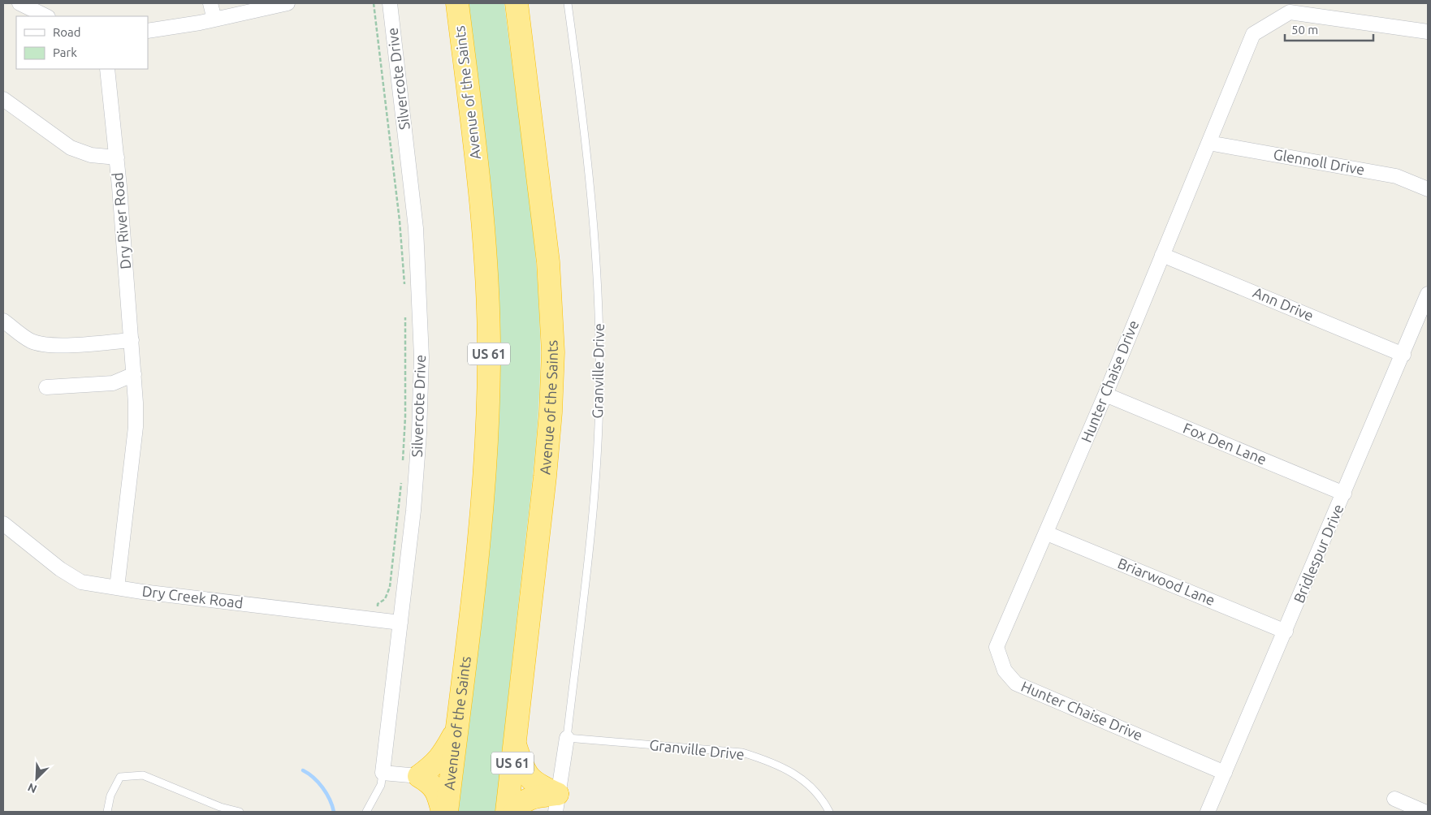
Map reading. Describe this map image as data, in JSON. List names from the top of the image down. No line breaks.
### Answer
{"streets":{"highway":["Avenue of the Saints","US 61"],"street":["Silvercote Drive","Glennoll Drive","Dry River Road","Ann Drive","Granville Drive","Hunter Chaise Drive","Fox Den Lane","Bridlespur Drive","Briarwood Lane","Dry Creek Road"]},"crossings":[["Silvercote Drive","Dry Creek Road"],["Glennoll Drive","Hunter Chaise Drive"],["Dry River Road","Dry Creek Road"],["Ann Drive","Hunter Chaise Drive"],["Ann Drive","Bridlespur Drive"],["Hunter Chaise Drive","Fox Den Lane"],["Hunter Chaise Drive","Bridlespur Drive"],["Hunter Chaise Drive","Briarwood Lane"],["Fox Den Lane","Bridlespur Drive"],["Bridlespur Drive","Briarwood Lane"]],"legend":["Road","Park"],"scale_bar":"50 m","north":"bottom left"}
